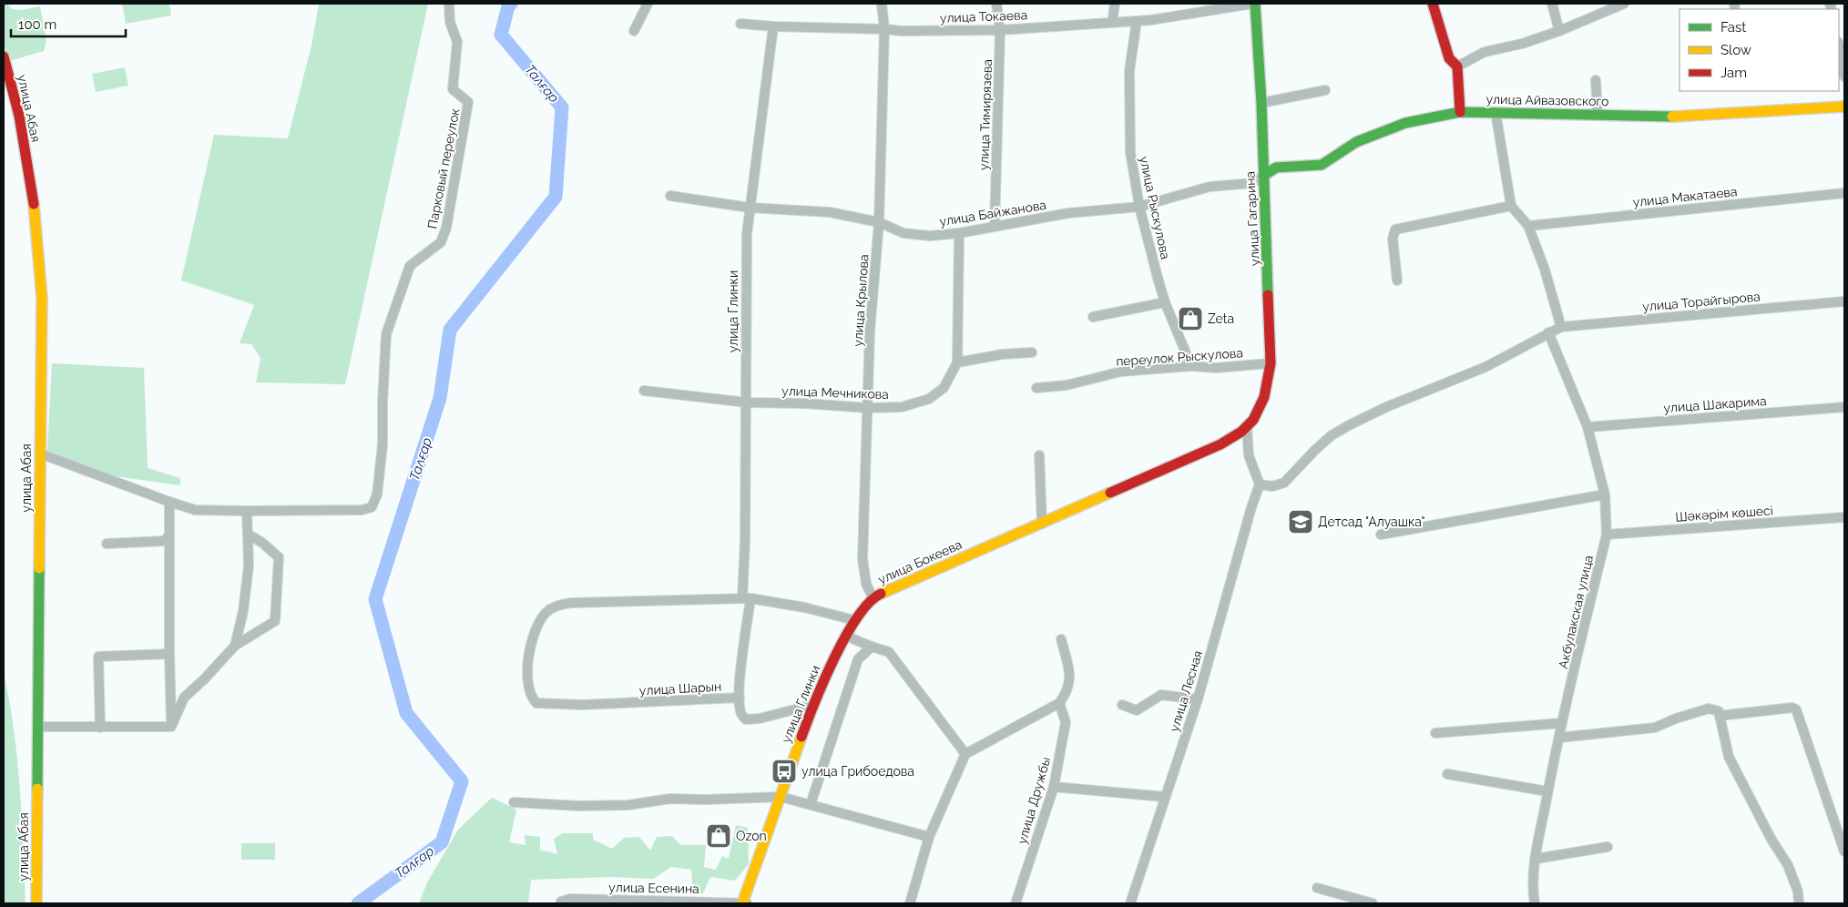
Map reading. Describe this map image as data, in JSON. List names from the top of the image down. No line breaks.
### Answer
{"streets":{"street":["улица Токаева","улица Айвазовского","улица Абая","улица Тимирязева","Парковый переулок","улица Макатаева","улица Рыскулова","улица Байжанова","улица Гагарина","улица Крылова","улица Торайгырова","улица Глинки","переулок Рыскулова","улица Мечникова","улица Шакарима","Шәкәрім көшесі","улица Бокеева","Акбулакская улица","улица Шарын","улица Лесная","улица Дружбы","улица Есенина"]},"crossings":[["улица Токаева","улица Тимирязева"],["улица Токаева","улица Рыскулова"],["улица Токаева","улица Гагарина"],["улица Токаева","улица Крылова"],["улица Токаева","улица Глинки"],["улица Айвазовского","улица Байжанова"],["улица Айвазовского","улица Гагарина"],["улица Тимирязева","улица Байжанова"],["улица Рыскулова","улица Байжанова"],["улица Рыскулова","переулок Рыскулова"],["улица Байжанова","улица Гагарина"],["улица Байжанова","улица Крылова"],["улица Байжанова","улица Глинки"],["улица Байжанова","улица Мечникова"],["улица Гагарина","переулок Рыскулова"],["улица Гагарина","улица Бокеева"],["улица Крылова","улица Мечникова"],["улица Крылова","улица Бокеева"],["улица Торайгырова","Акбулакская улица"],["улица Торайгырова","улица Лесная"],["улица Глинки","улица Мечникова"],["улица Глинки","улица Бокеева"],["улица Глинки","улица Шарын"],["улица Глинки","улица Есенина"],["улица Шакарима","Акбулакская улица"],["Шәкәрім көшесі","Акбулакская улица"]],"water":["Талғар"],"places":{"shop":["Zeta","Ozon"],"school or university":["Детсад \"Алуашка\""],"bus stop":["улица Грибоедова"]},"legend":["Fast","Slow","Jam"],"scale_bar":"100 m"}
